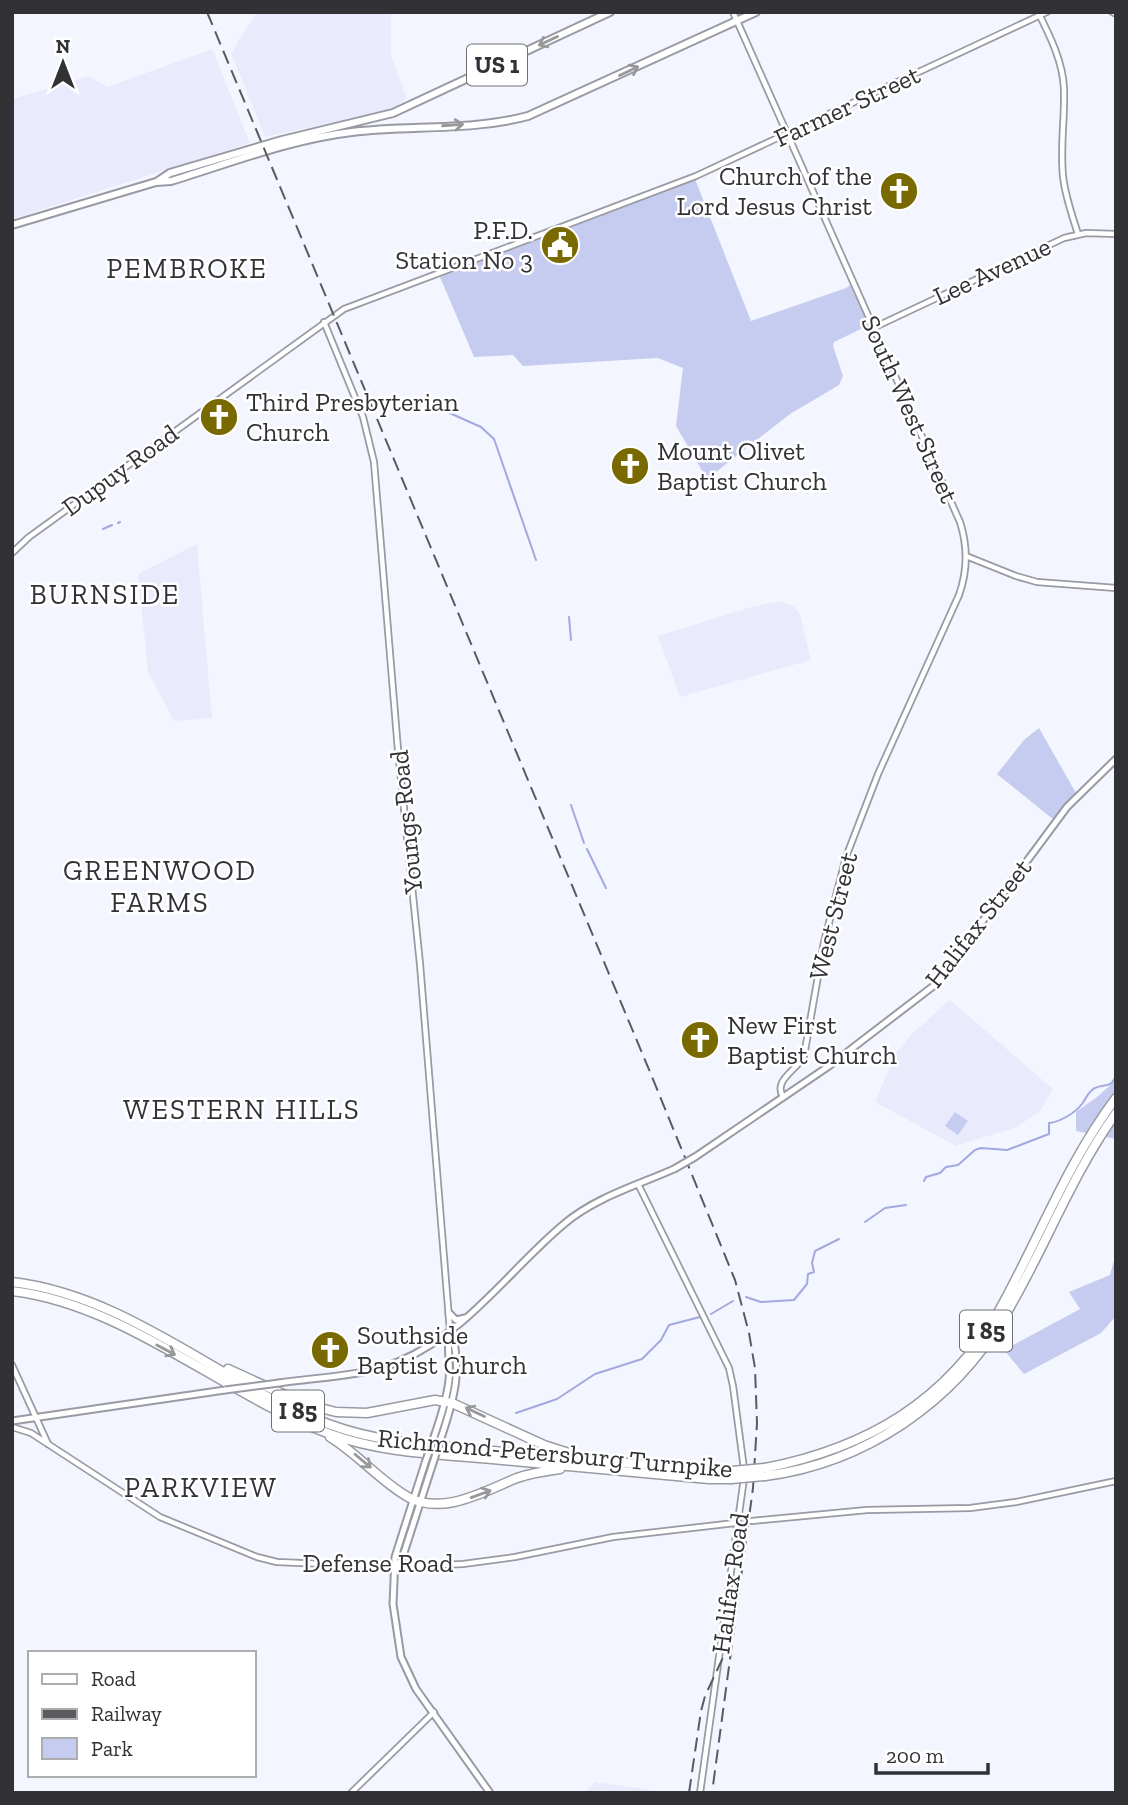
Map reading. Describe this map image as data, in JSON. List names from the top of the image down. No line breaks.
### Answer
{"streets":{"highway":["I 85","Richmond-Petersburg Turnpike"],"main road":["US 1","Halifax Street"],"street":["Farmer Street","Lee Avenue","South West Street","Dupuy Road","Youngs Road","West Street","Defense Road","Halifax Road"]},"crossings":[["US 1","South West Street"],["Farmer Street","South West Street"],["Farmer Street","Dupuy Road"],["Lee Avenue","South West Street"],["South West Street","West Street"],["Dupuy Road","Youngs Road"],["Youngs Road","Halifax Street"],["West Street","Halifax Street"],["Halifax Street","Halifax Road"]],"districts":["PEMBROKE","BURNSIDE","GREENWOOD FARMS","WESTERN HILLS","PARKVIEW"],"places":{"church":["Church of the Lord Jesus Christ","Third Presbyterian Church","Mount Olivet Baptist Church","New First Baptist Church","Southside Baptist Church"],"public building":["P.F.D. Station No 3"]},"legend":["Road","Railway","Park"],"scale_bar":"200 m","north":"top"}
